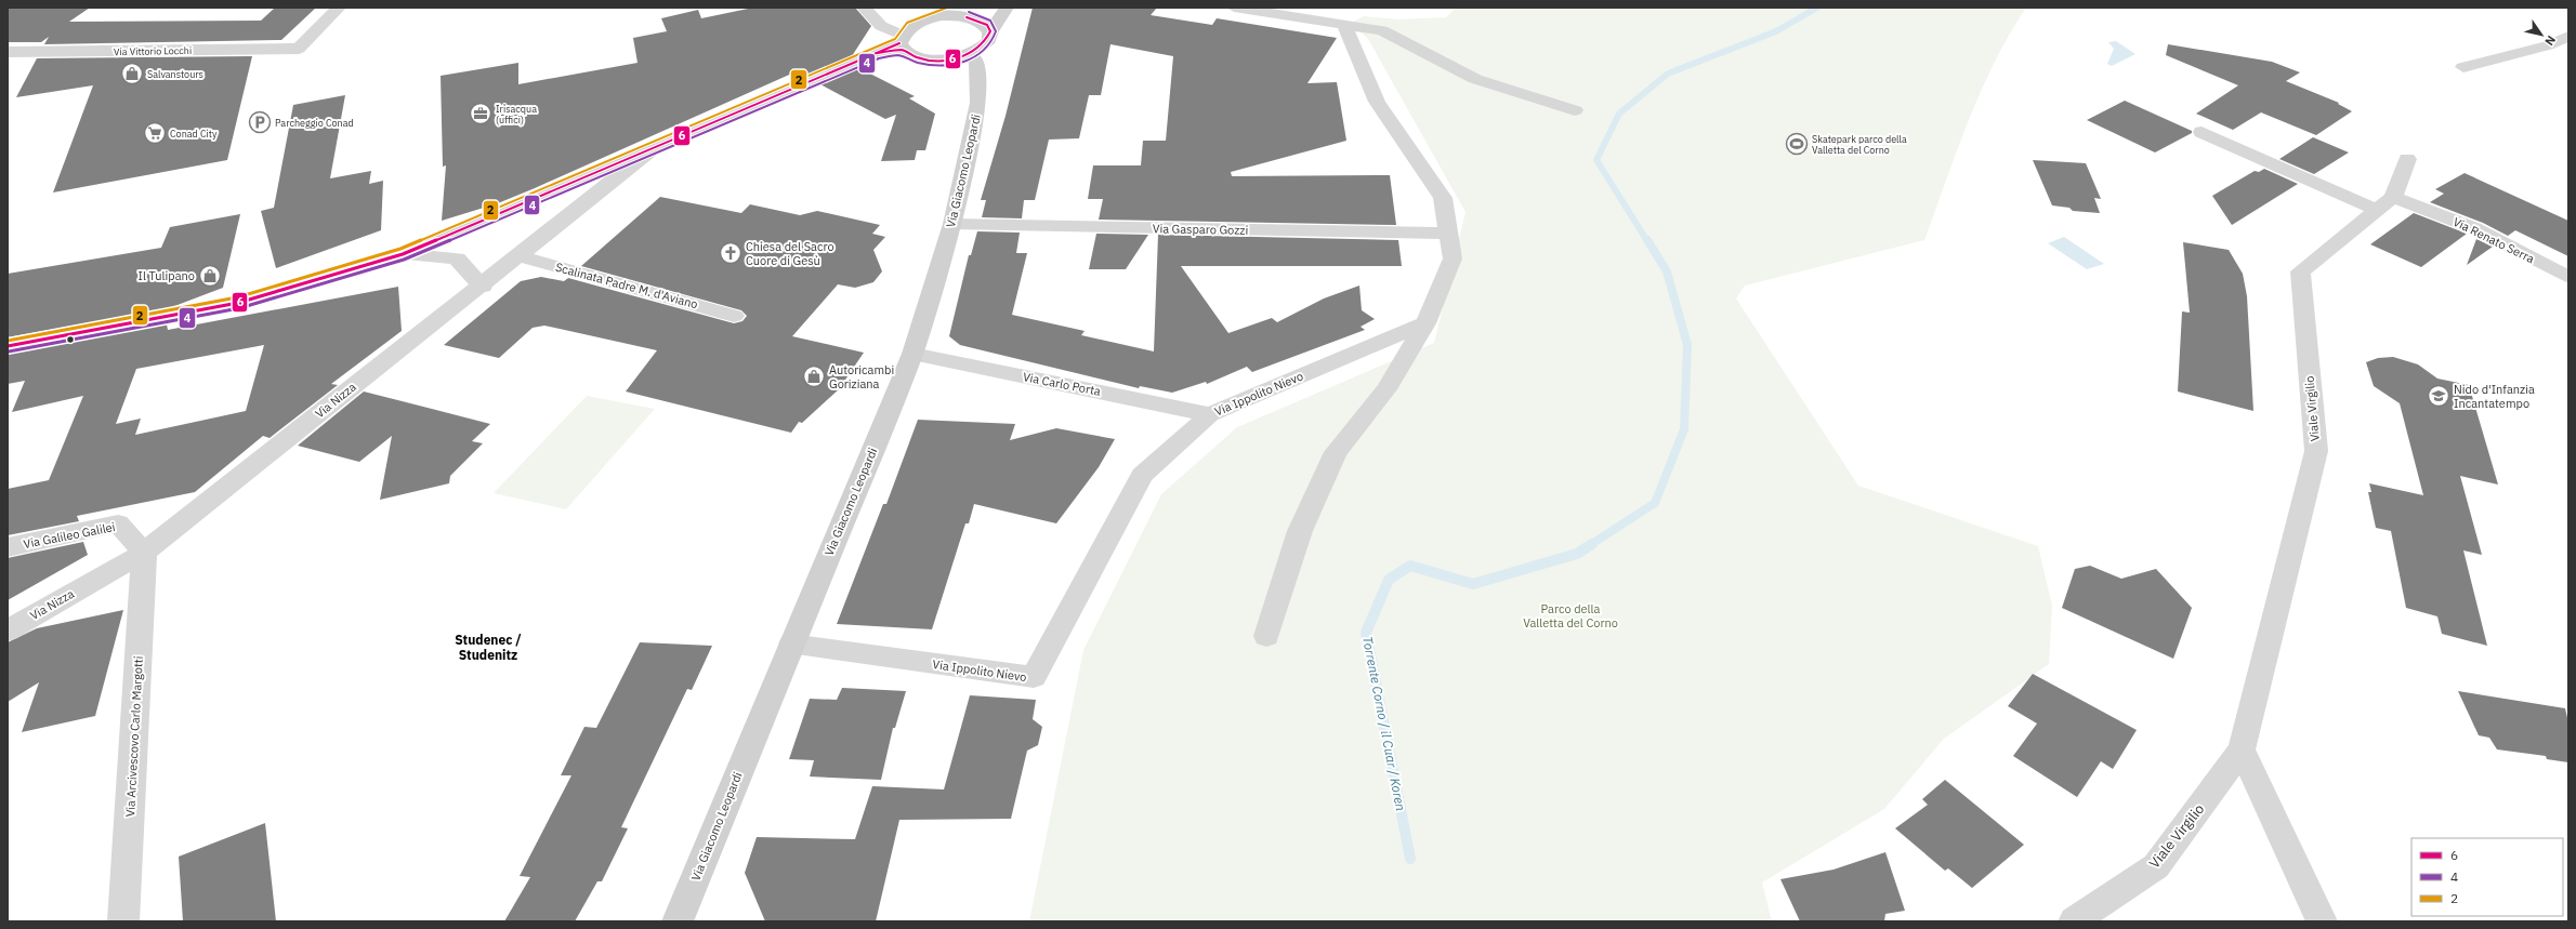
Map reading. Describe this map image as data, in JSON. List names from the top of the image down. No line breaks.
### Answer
{"streets":{"main road":["Via Giacomo Leopardi"],"street":["Via Vittorio Locchi","Via Gasparo Gozzi","Via Renato Serra","Scalinata Padre M. d'Aviano","Via Carlo Porta","Via Ippolito Nievo","Via Nizza","Viale Virgilio","Via Galileo Galilei","Via Arcivescovo Carlo Margotti"]},"crossings":[["Via Giacomo Leopardi","Via Gasparo Gozzi"],["Via Giacomo Leopardi","Via Carlo Porta"],["Via Giacomo Leopardi","Via Ippolito Nievo"],["Via Renato Serra","Viale Virgilio"],["Scalinata Padre M. d'Aviano","Via Nizza"],["Via Carlo Porta","Via Ippolito Nievo"],["Via Nizza","Via Galileo Galilei"],["Via Nizza","Via Arcivescovo Carlo Margotti"],["Via Galileo Galilei","Via Arcivescovo Carlo Margotti"]],"districts":["Studenec / Studenitz"],"water":["Torrente Corno / il Cuar / Koren"],"parks":["Parco della Valletta del Corno"],"places":{"shop":["Salvanstours","Il Tulipano","Autoricambi Goriziana"],"office":["Irisacqua (uffici)"],"parking":["Parcheggio Conad"],"supermarket":["Conad City"],"sports":["Skatepark parco della Valletta del Corno"],"church":["Chiesa del Sacro Cuore di Gesù"],"school or university":["Nido d'Infanzia Incantatempo"]},"lines":["transit line 2","transit line 4","transit line 6"],"legend":["6","4","2"],"north":"bottom right"}
